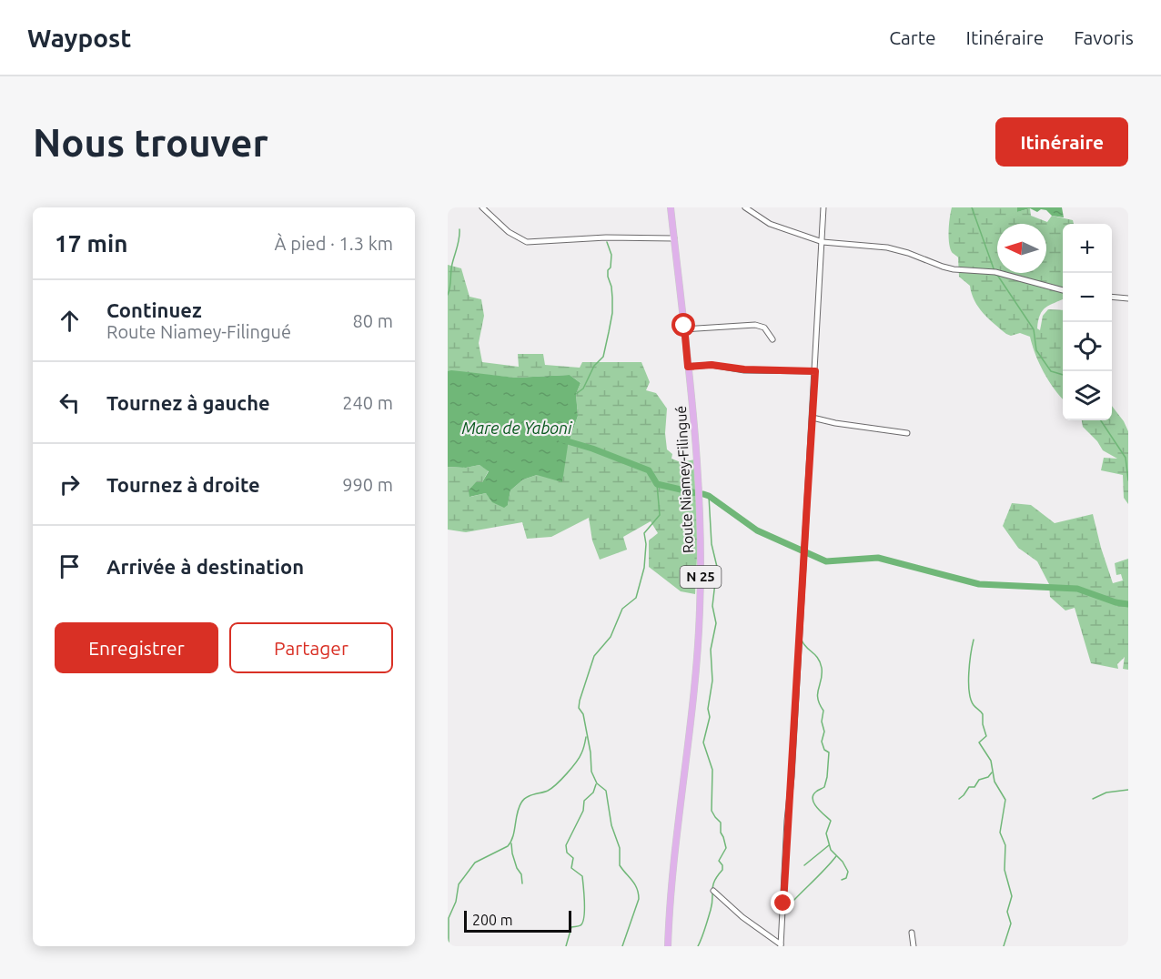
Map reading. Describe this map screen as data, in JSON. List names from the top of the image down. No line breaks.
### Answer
{"streets":{"main road":["Route Niamey-Filingué","N 25"]},"water":["Mare de Yaboni"],"scale_bar":"200 m","north":"left","page":{"header":"Waypost","nav":["Carte","Itinéraire","Favoris"],"buttons":["Itinéraire",["Enregistrer","Partager"]],"title":"Nous trouver","heading":["17 min","À pied · 1.3 km"],"map_buttons":["+","−"],"list":[["Continuez","Route Niamey-Filingué","80 m"],["Tournez à gauche","240 m"],["Tournez à droite","990 m"],"Arrivée à destination"],"scale":"200 m"}}
